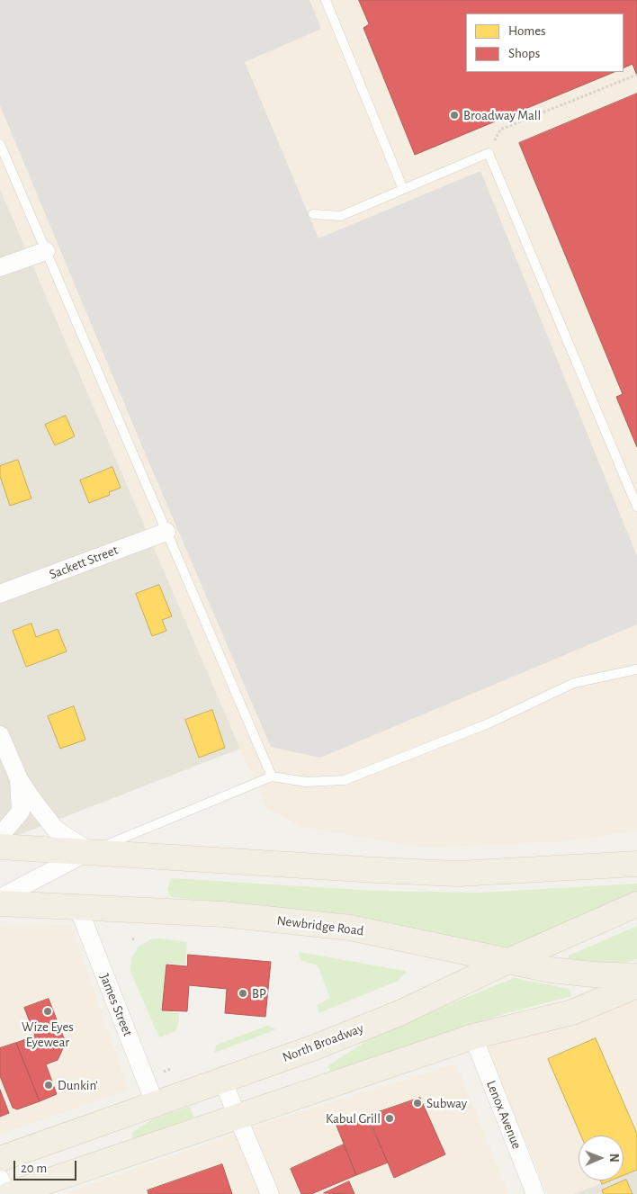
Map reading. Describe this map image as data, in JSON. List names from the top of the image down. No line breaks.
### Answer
{"streets":{"main road":["Newbridge Road","North Broadway"],"street":["Sackett Street","James Street","Lenox Avenue"]},"crossings":[["Newbridge Road","James Street"],["Newbridge Road","North Broadway"],["James Street","North Broadway"]],"places":["Broadway Mall","BP","Wize Eyes Eyewear","Dunkin'","Subway","Kabul Grill"],"legend":["Homes","Shops"],"scale_bar":"20 m","north":"right"}
